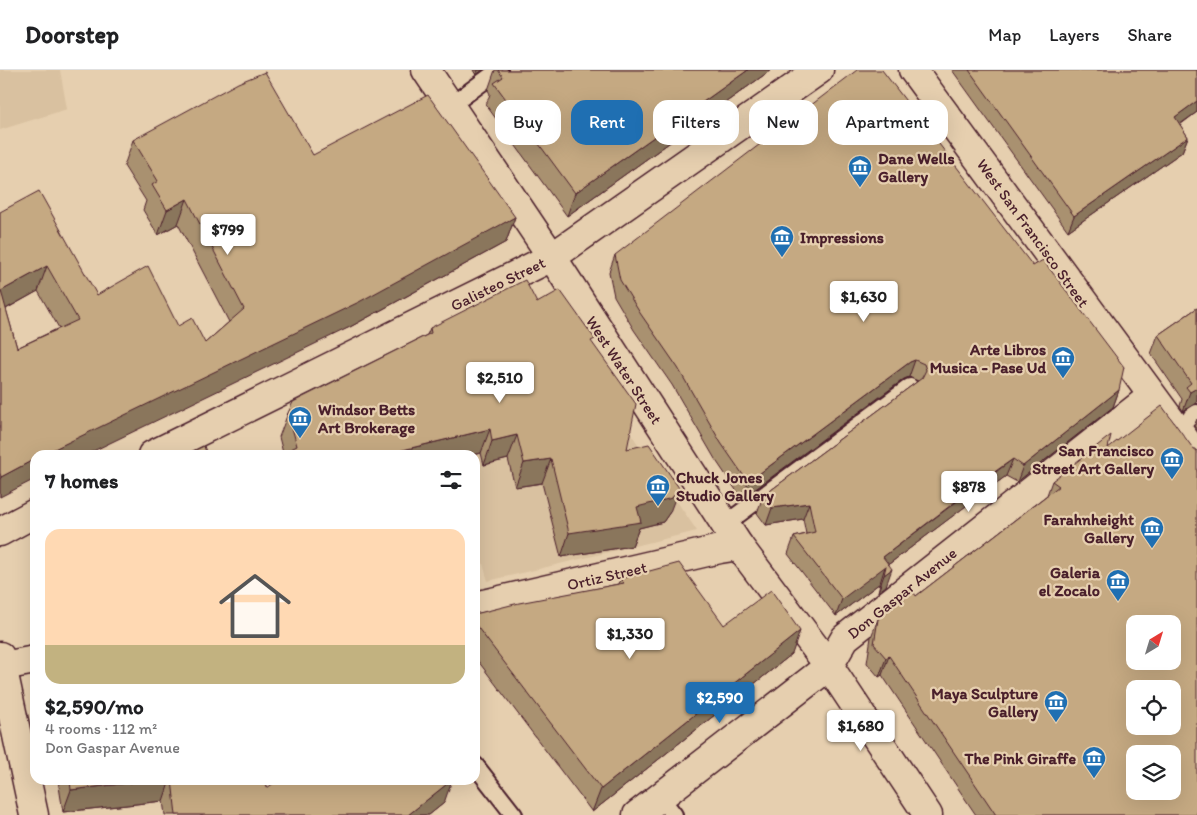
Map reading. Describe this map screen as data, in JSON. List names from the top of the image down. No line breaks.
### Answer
{"streets":{"street":["West San Francisco Street","Galisteo Street","West Water Street","Ortiz Street","Don Gaspar Avenue"]},"crossings":[["West San Francisco Street","Don Gaspar Avenue"],["Galisteo Street","West Water Street"],["West Water Street","Ortiz Street"],["West Water Street","Don Gaspar Avenue"]],"places":{"museum":["Dane Wells Gallery","Impressions","Arte Libros Musica - Pase Ud","Windsor Betts Art Brokerage","San Francisco Street Art Gallery","Chuck Jones Studio Gallery","Farahnheight Gallery","Galeria el Zocalo","Maya Sculpture Gallery","The Pink Giraffe"]},"north":"top right","page":{"header":"Doorstep","nav":["Map","Layers","Share"],"chip":["Buy","Rent","Filters","New","Apartment"],"price":["$799","$1,630","$2,510","$878","$1,330","$2,590","$1,680"],"heading":"7 homes","list":[{"name":"$2,590/mo","note":"4 rooms · 112 m² · Don Gaspar Avenue"}]}}
